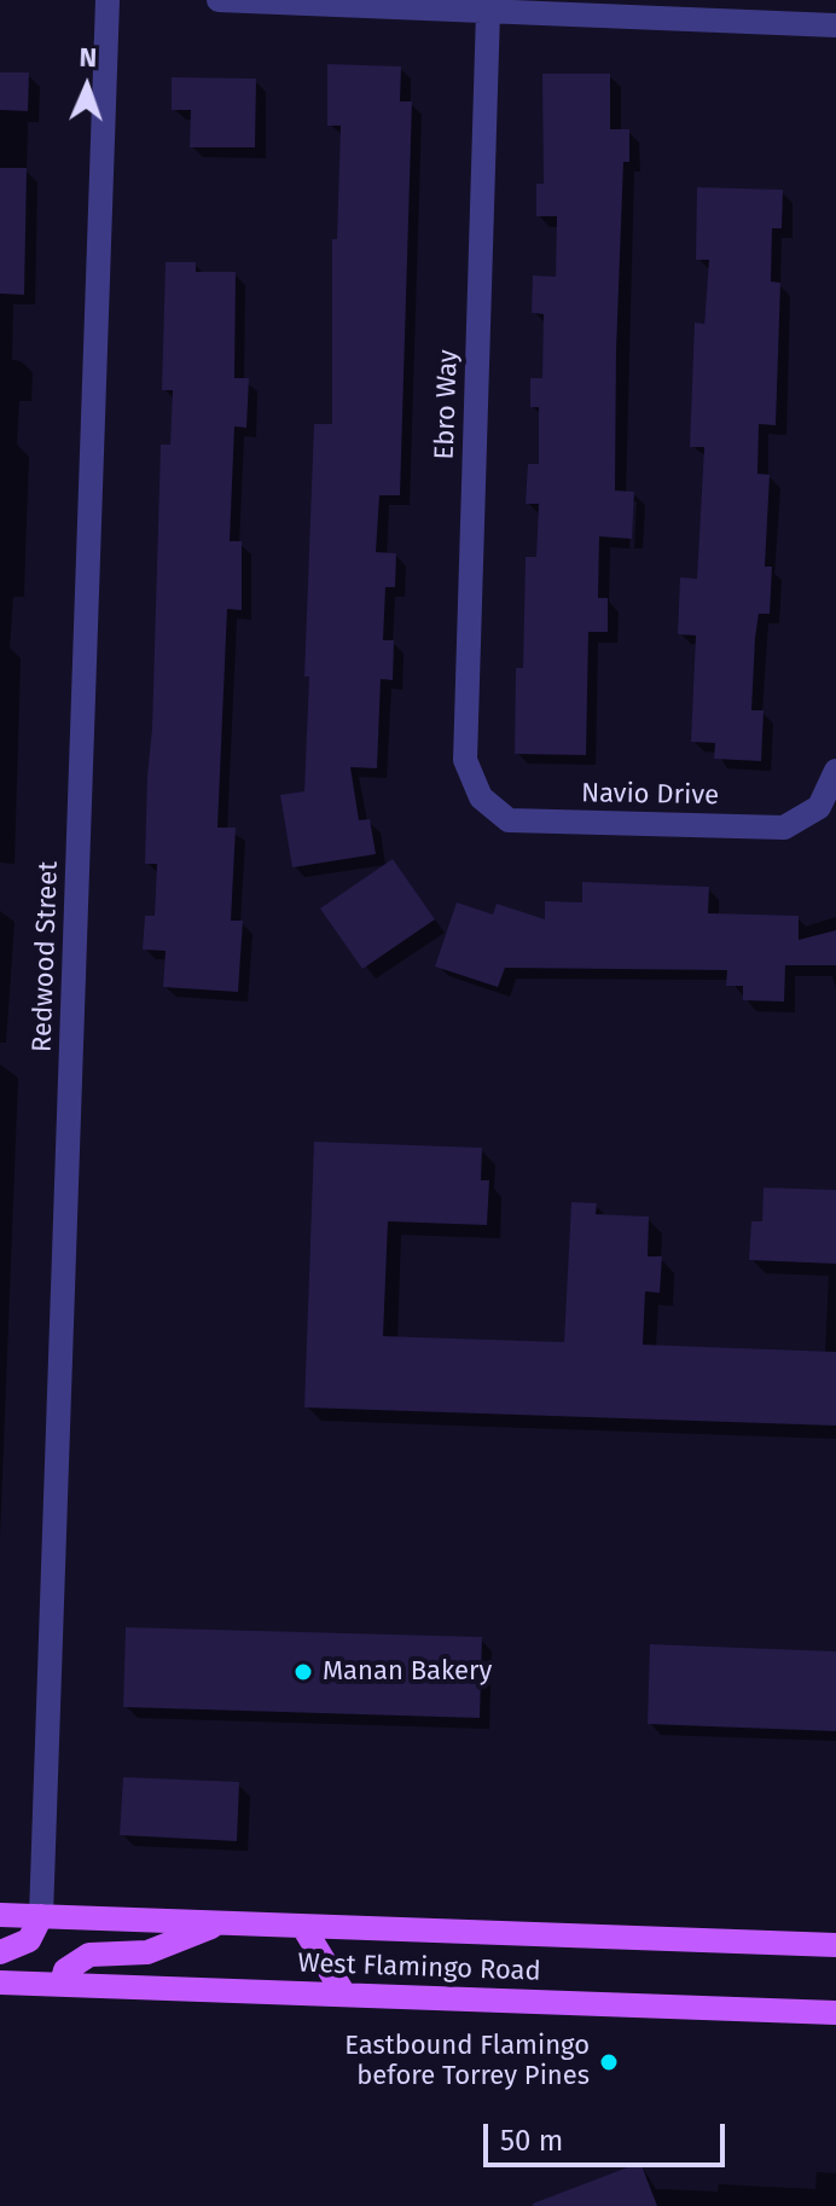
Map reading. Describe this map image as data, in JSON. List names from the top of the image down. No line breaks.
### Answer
{"streets":{"main road":["West Flamingo Road"],"street":["Ebro Way","Navio Drive","Redwood Street"]},"crossings":[["Ebro Way","Navio Drive"],["Redwood Street","West Flamingo Road"]],"places":["Manan Bakery","Eastbound Flamingo before Torrey Pines"],"scale_bar":"50 m","north":"top"}
